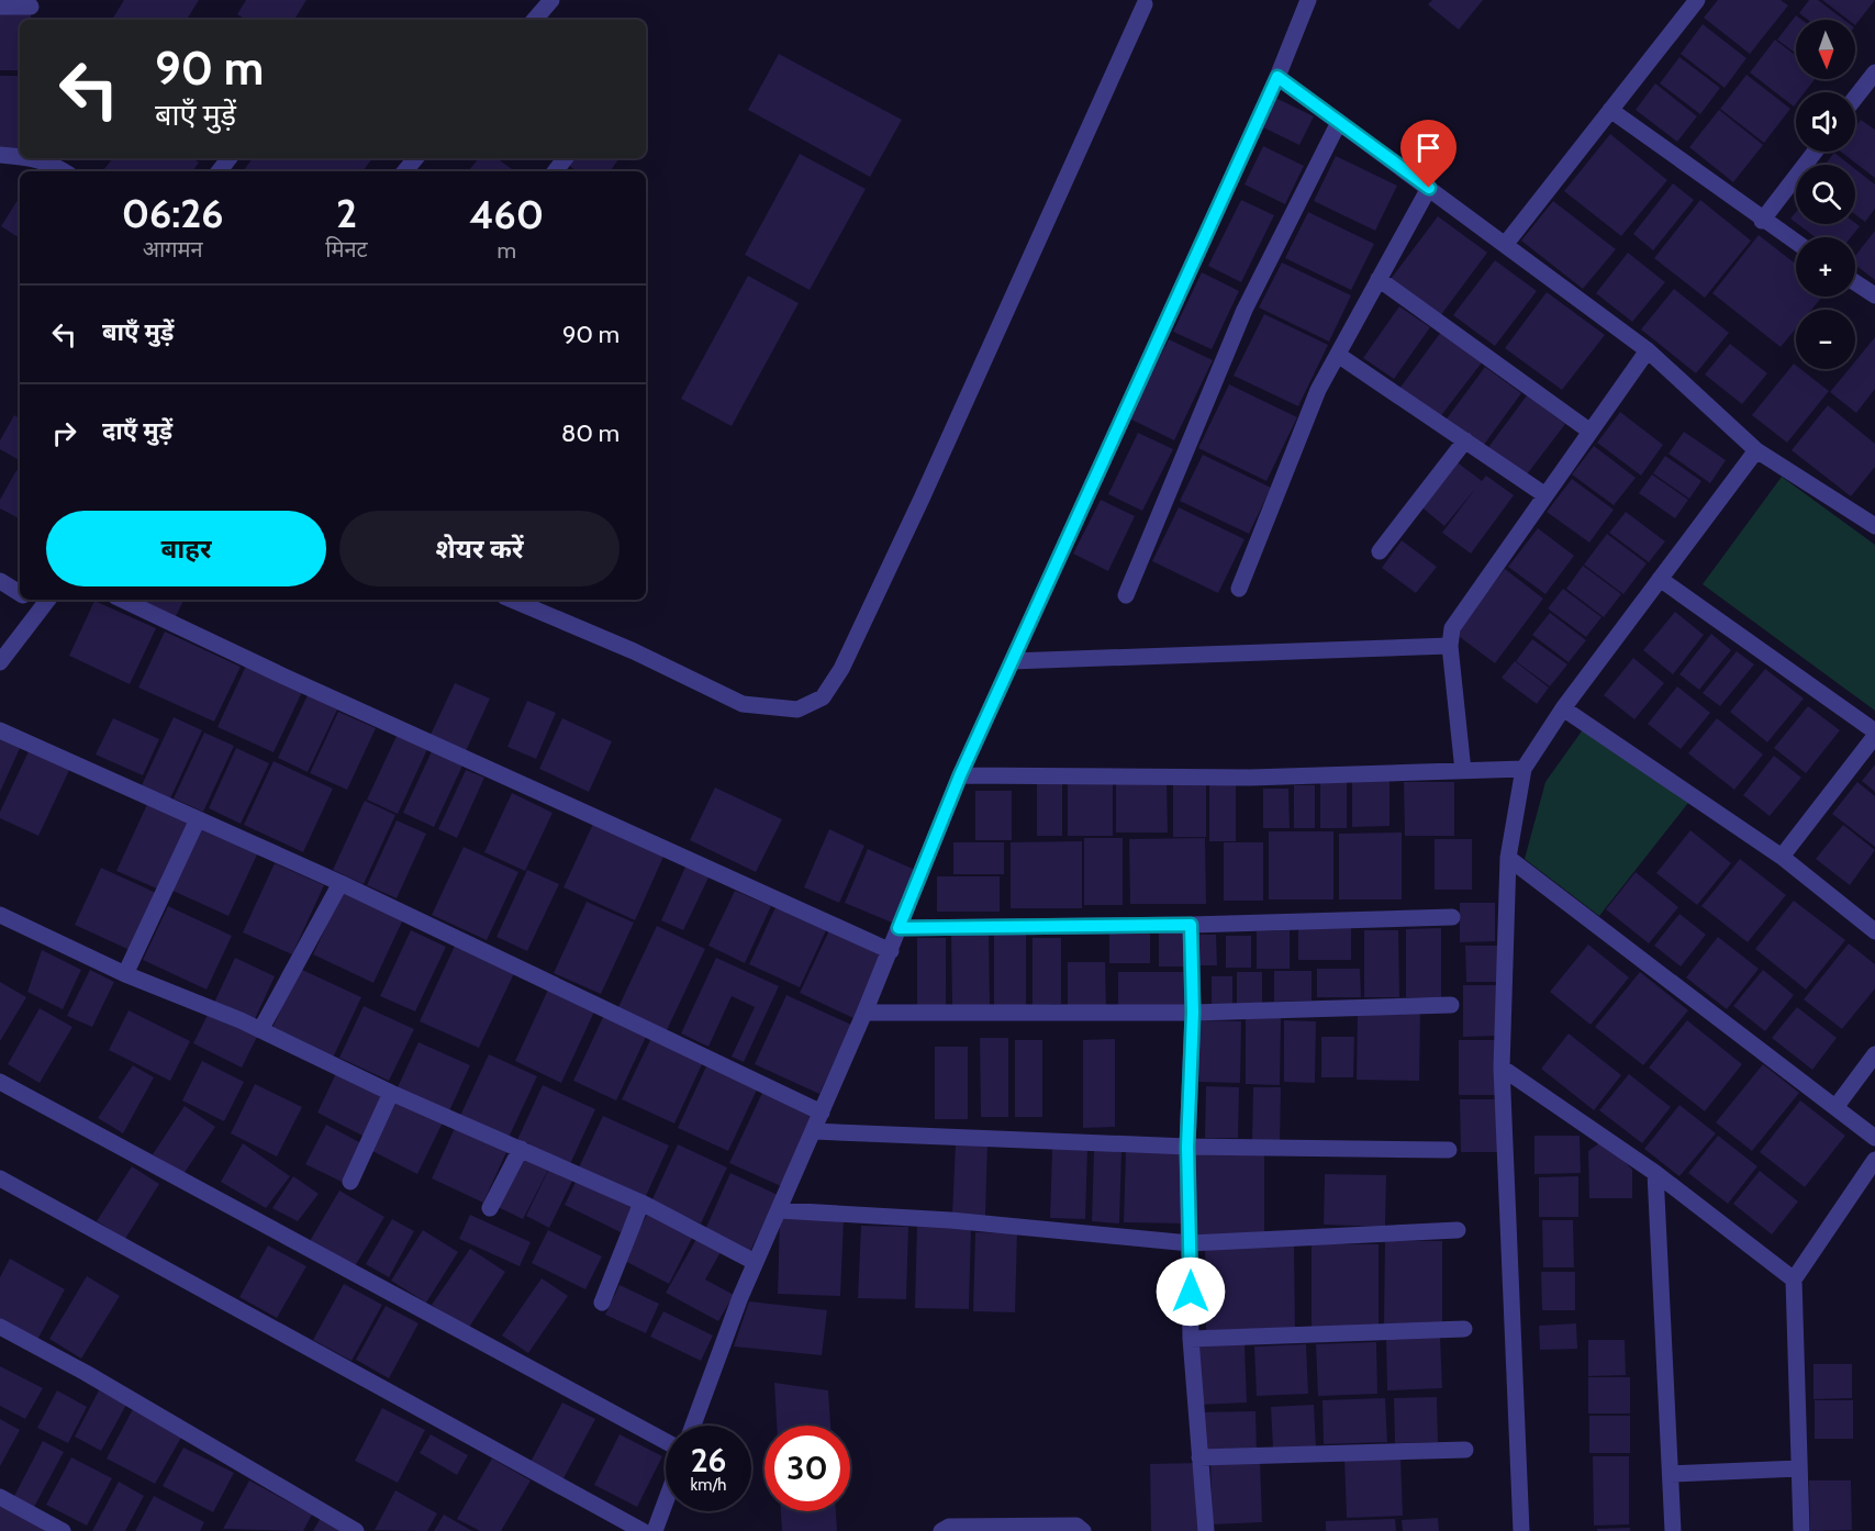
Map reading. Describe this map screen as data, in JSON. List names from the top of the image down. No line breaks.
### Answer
{"north":"bottom","page":{"map_buttons":["+","−"],"turn":["90 m","बाएँ मुड़ें"],"eta":["06:26","आगमन","2","मिनट","460","m"],"list":[{"name":"बाएँ मुड़ें","value":"90 m"},{"name":"दाएँ मुड़ें","value":"80 m"}],"buttons":["बाहर","शेयर करें"],"speed":"26 km/h","limit":"30"}}
